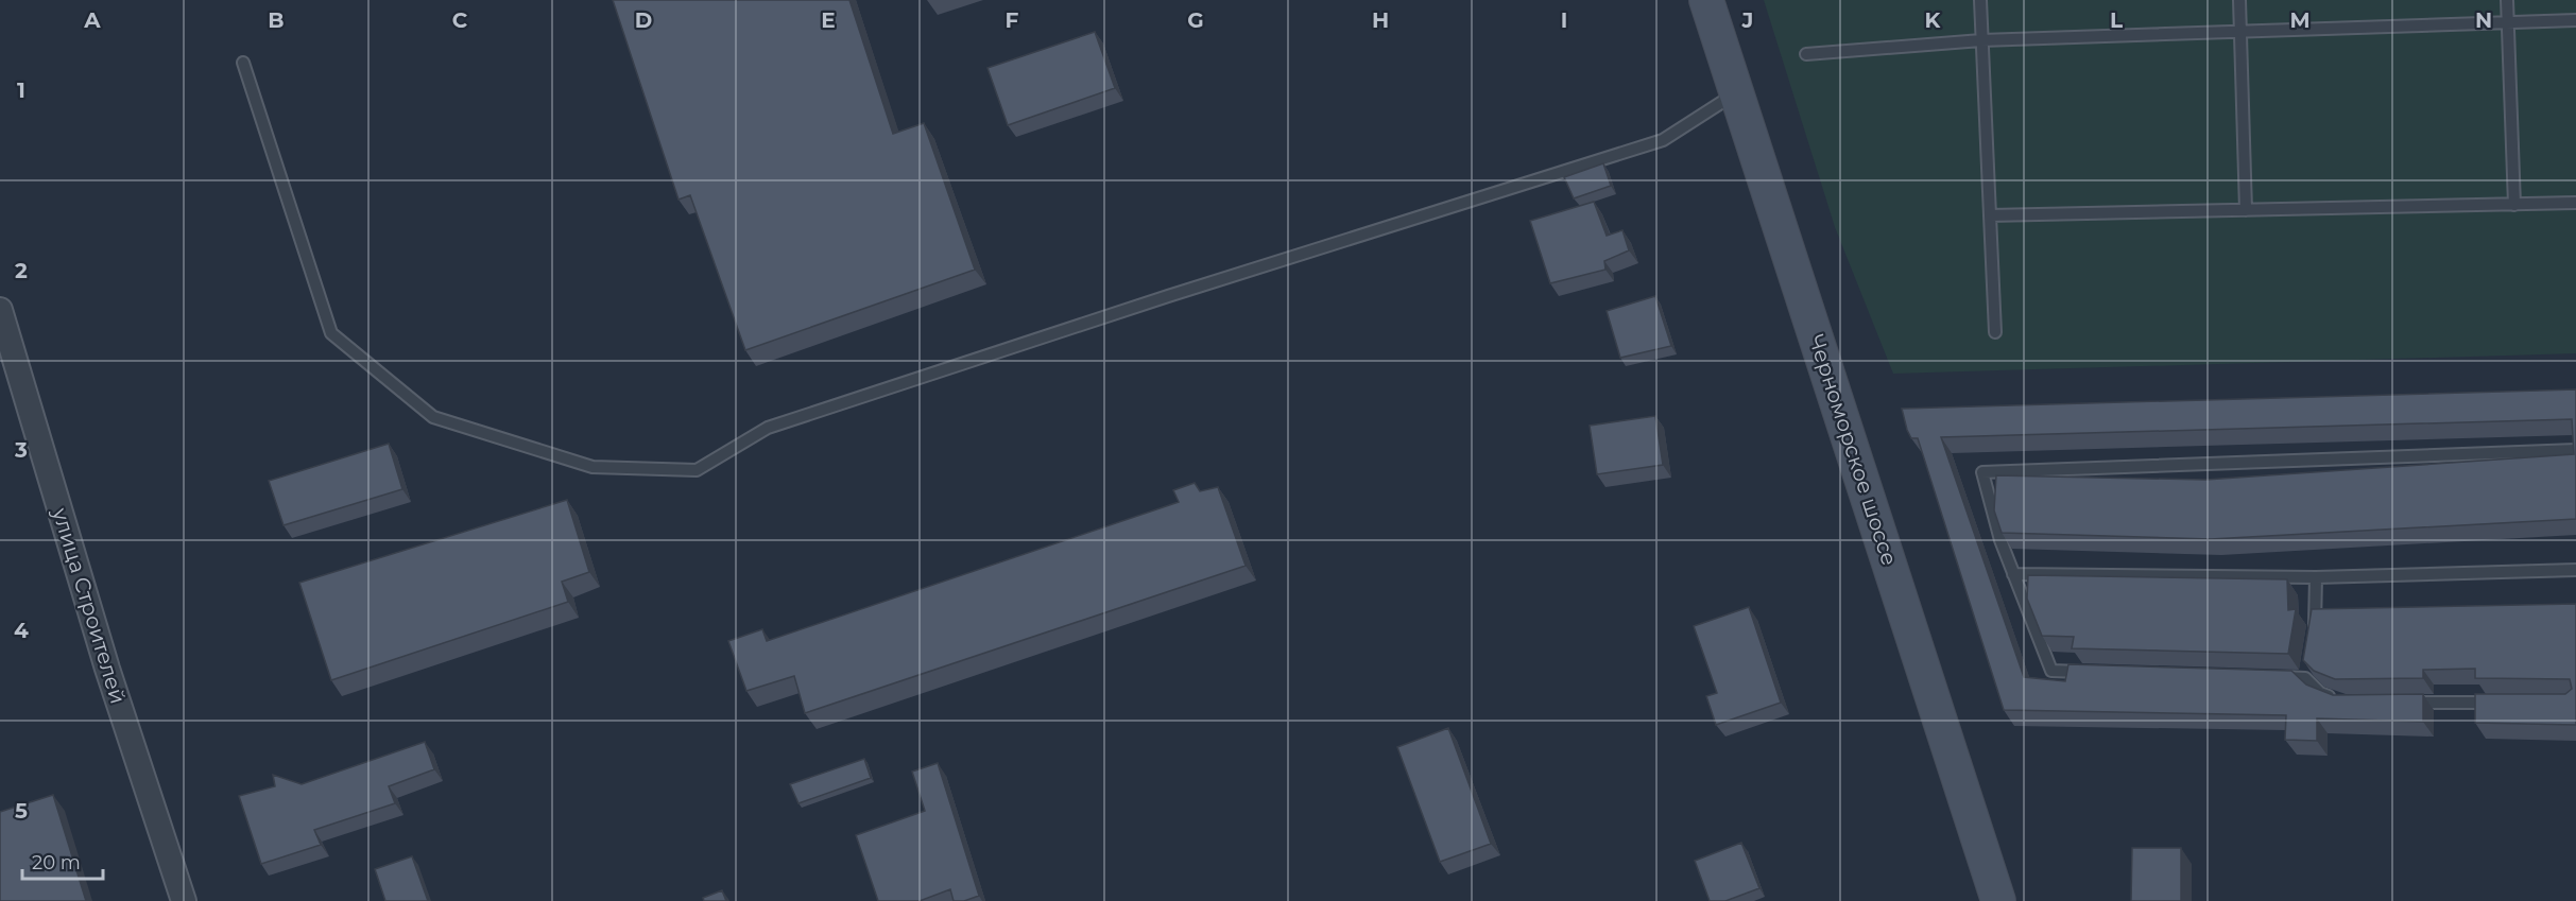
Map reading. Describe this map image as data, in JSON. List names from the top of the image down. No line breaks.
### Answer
{"streets":{"main road":["Черноморское шоссе"],"street":["улица Строителей"]},"scale_bar":"20 m","grid":{"columns":["A","B","C","D","E","F","G","H","I","J","K","L","M","N"],"rows":["1","2","3","4","5"]}}
